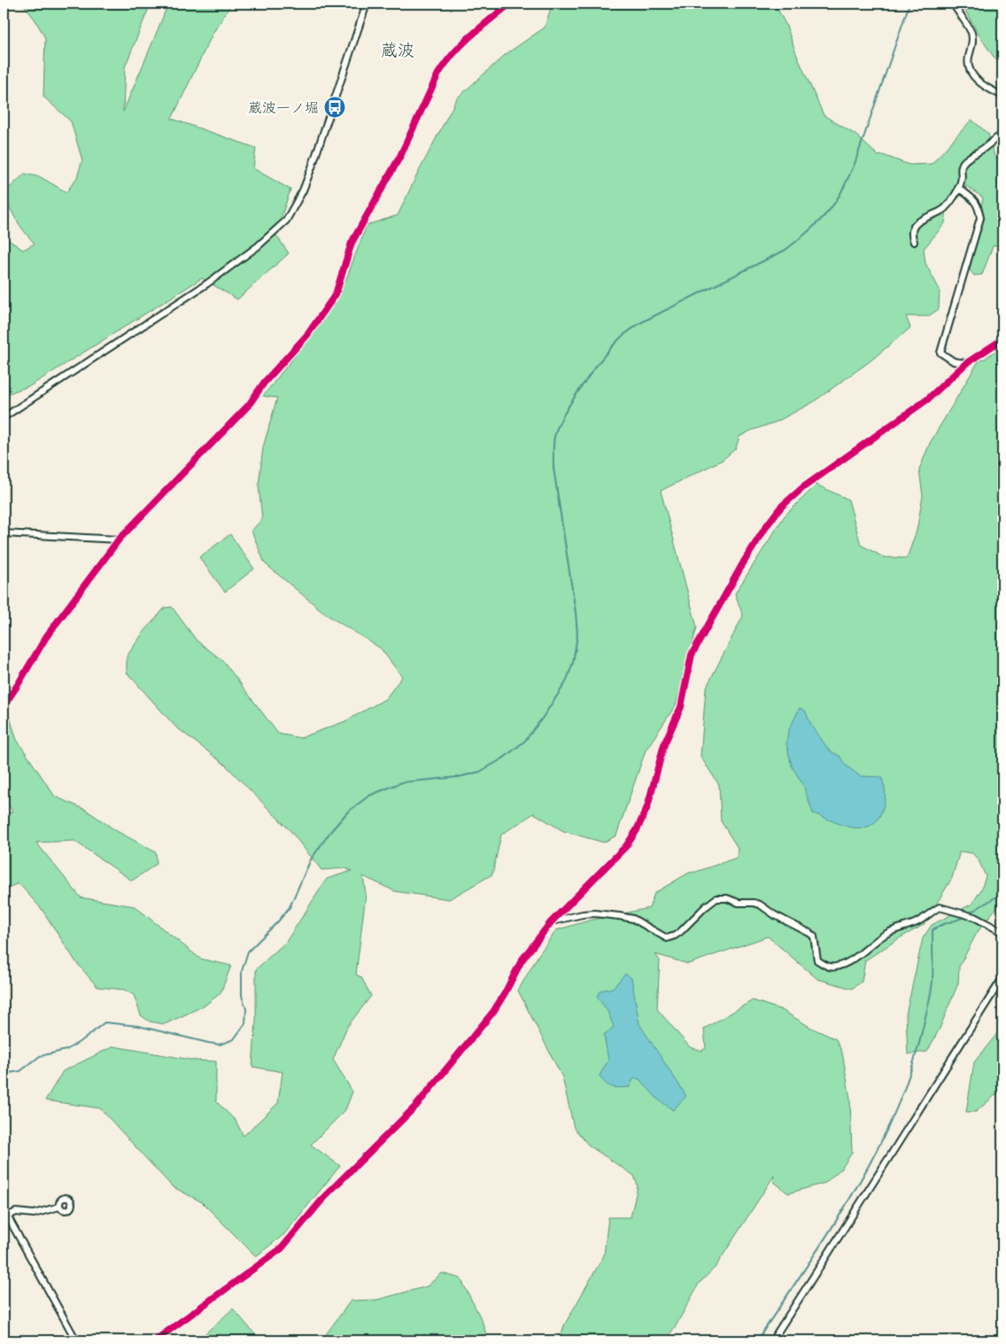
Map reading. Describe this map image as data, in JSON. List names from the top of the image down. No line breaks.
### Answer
{"districts":["蔵波"],"places":{"bus stop":["蔵波一ノ堀"]}}
